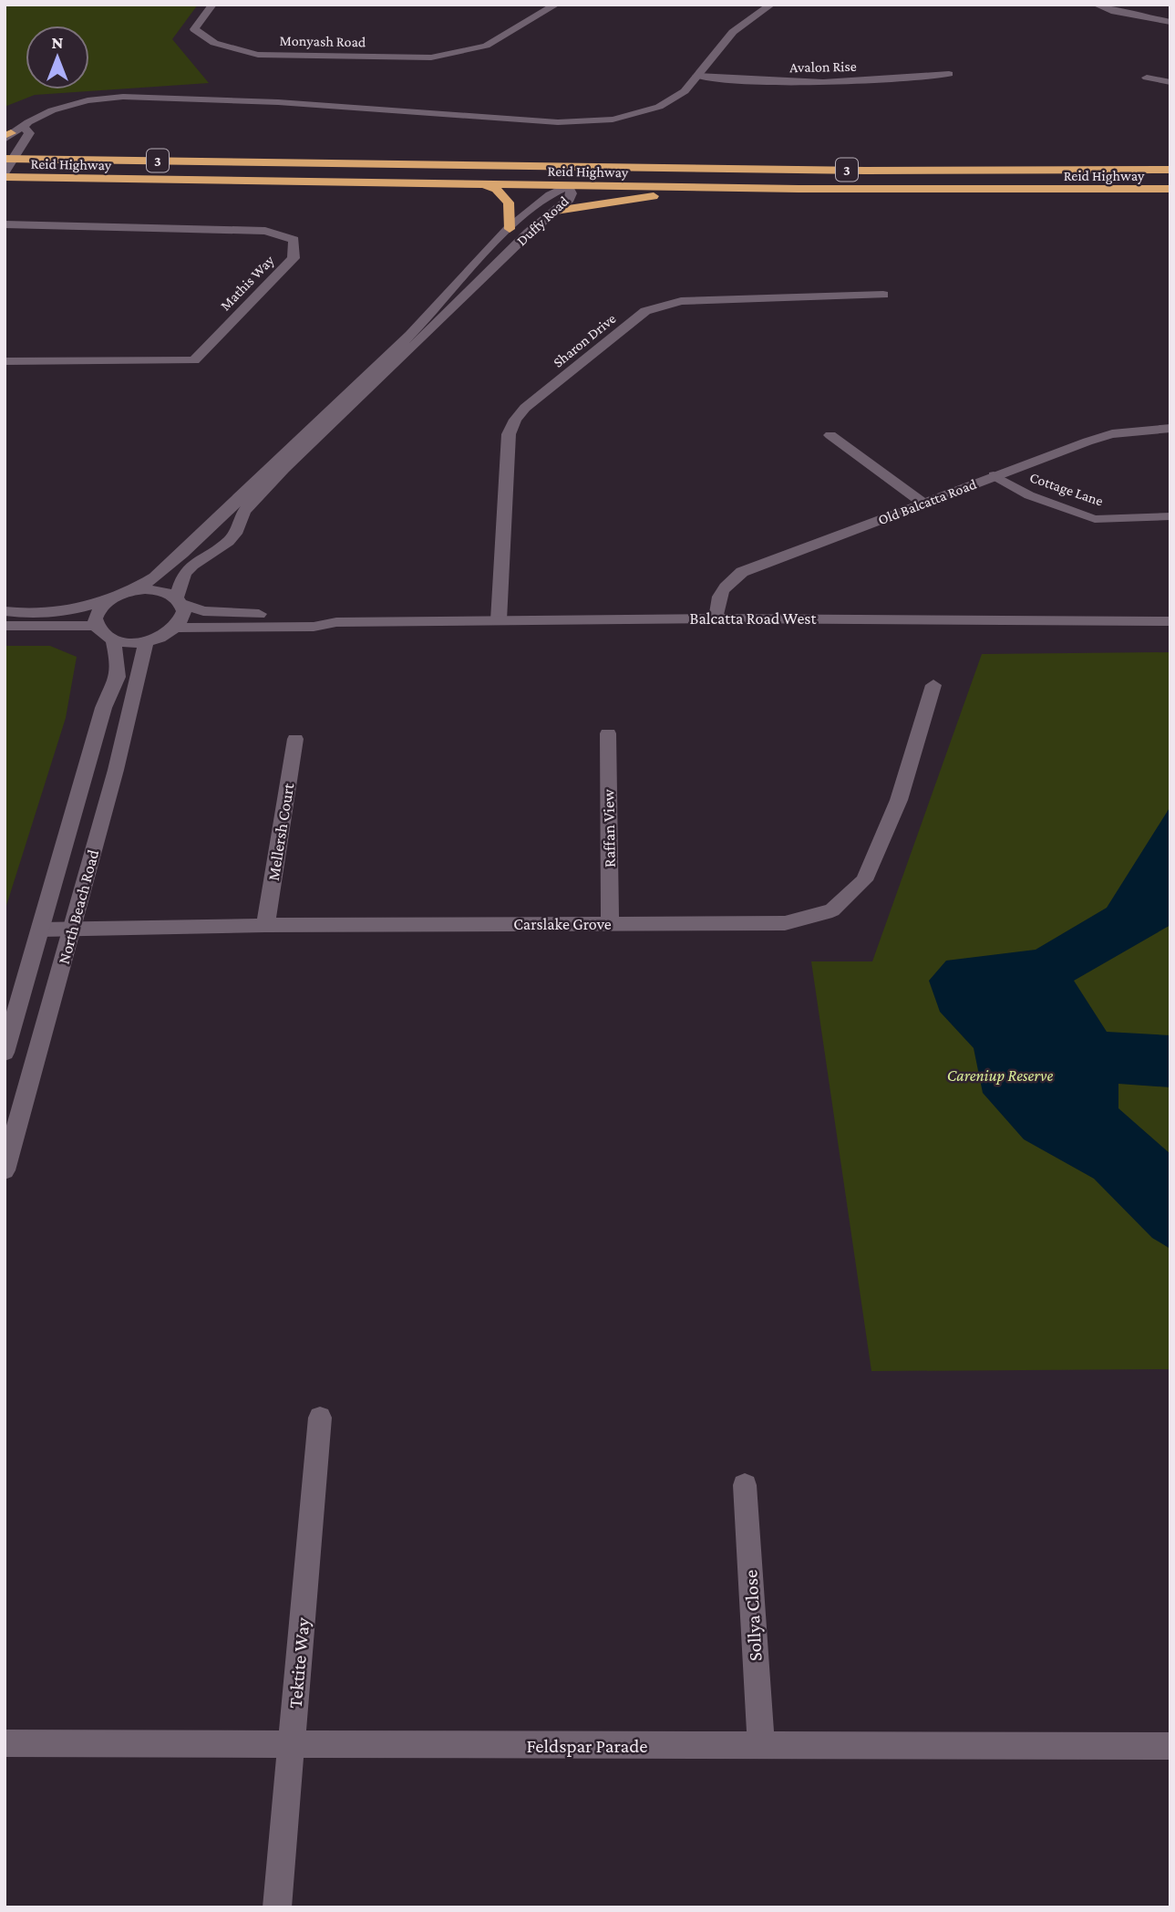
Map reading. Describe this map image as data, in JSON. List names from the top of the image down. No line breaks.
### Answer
{"streets":{"highway":["3","Reid Highway"],"street":["Monyash Road","Avalon Rise","Duffy Road","Mathis Way","Sharon Drive","Old Balcatta Road","Balcatta Road West","Raffan View","Mellersh Court","North Beach Road","Carslake Grove","Sollya Close","Tektite Way","Feldspar Parade"],"lane":["Cottage Lane"]},"crossings":[["Reid Highway","Duffy Road"],["Duffy Road","Balcatta Road West"],["Duffy Road","North Beach Road"],["Sharon Drive","Balcatta Road West"],["Cottage Lane","Old Balcatta Road"],["Old Balcatta Road","Balcatta Road West"],["Balcatta Road West","North Beach Road"],["Raffan View","Carslake Grove"],["Mellersh Court","Carslake Grove"],["North Beach Road","Carslake Grove"],["Sollya Close","Feldspar Parade"],["Tektite Way","Feldspar Parade"]],"parks":["Careniup Reserve"],"north":"top"}
